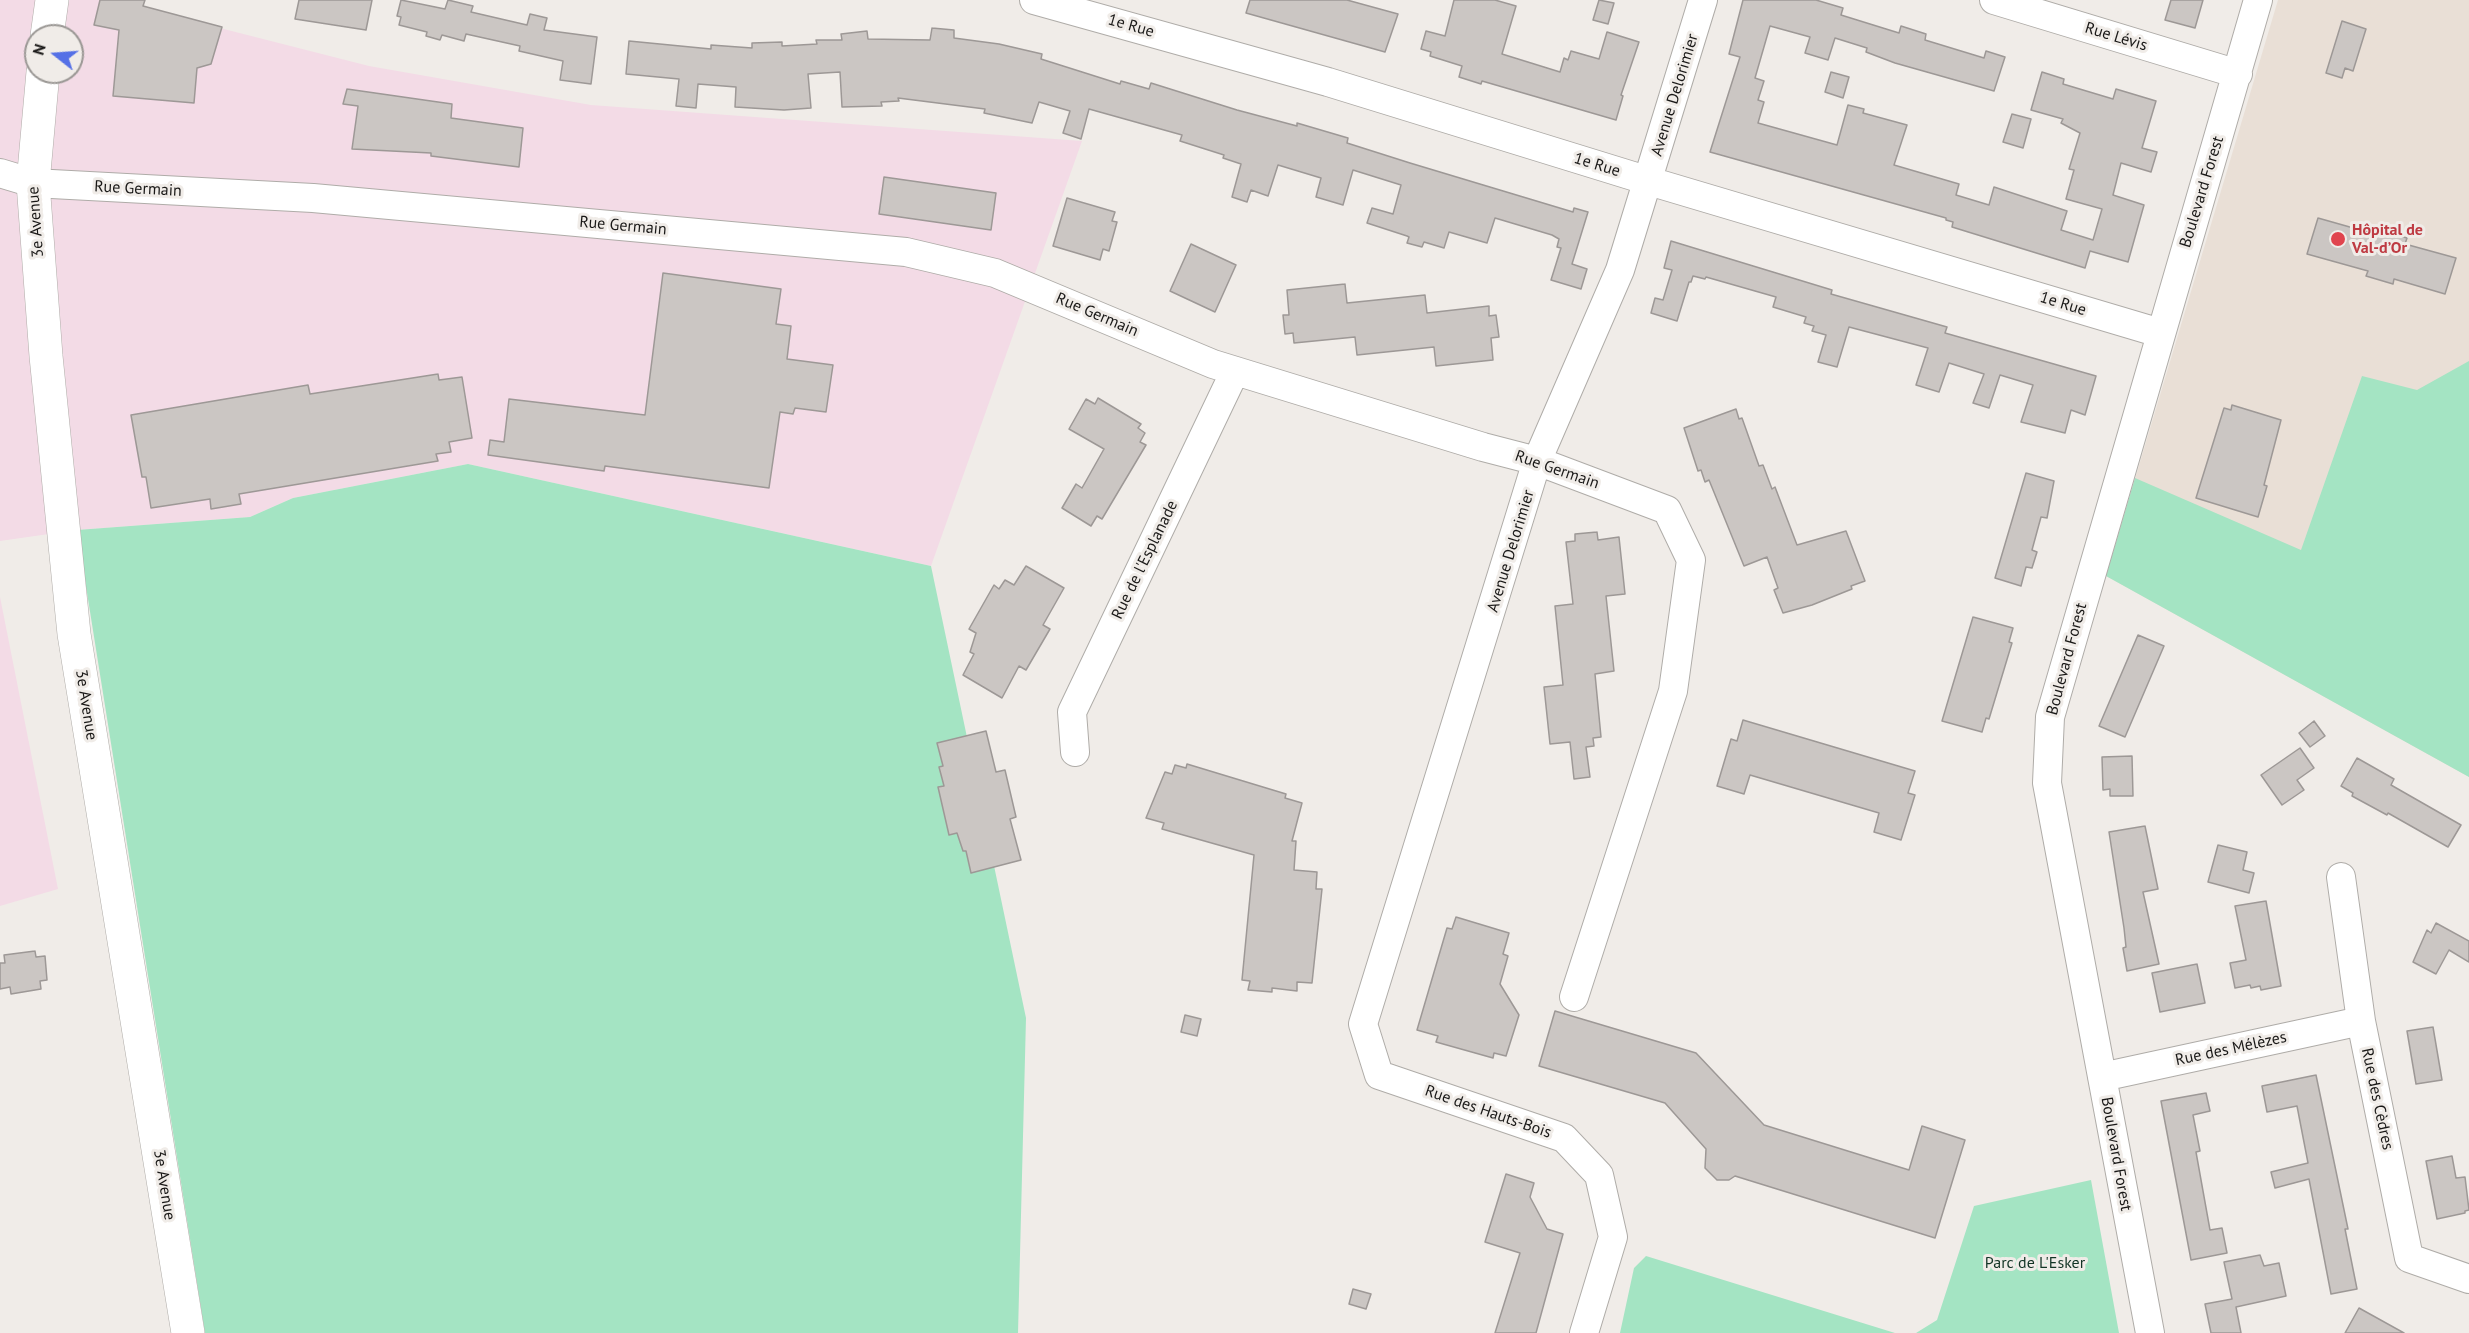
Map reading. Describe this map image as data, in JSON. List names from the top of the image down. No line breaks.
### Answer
{"streets":{"main road":["3e Avenue"],"street":["1e Rue","Rue Lévis","Avenue Delorimier","Rue Germain","Boulevard Forest","Rue de l'Esplanade","Rue des Mélèzes","Rue des Cèdres","Rue des Hauts-Bois"]},"crossings":[["1e Rue","Avenue Delorimier"],["1e Rue","Boulevard Forest"],["Rue Lévis","Boulevard Forest"],["Avenue Delorimier","Rue Germain"],["Avenue Delorimier","Rue des Hauts-Bois"],["Rue Germain","3e Avenue"],["Rue Germain","Rue de l'Esplanade"],["Boulevard Forest","Rue des Mélèzes"],["Rue des Mélèzes","Rue des Cèdres"]],"parks":["Parc de L'Esker"],"places":["Hôpital de Val-d’Or"],"north":"left"}
